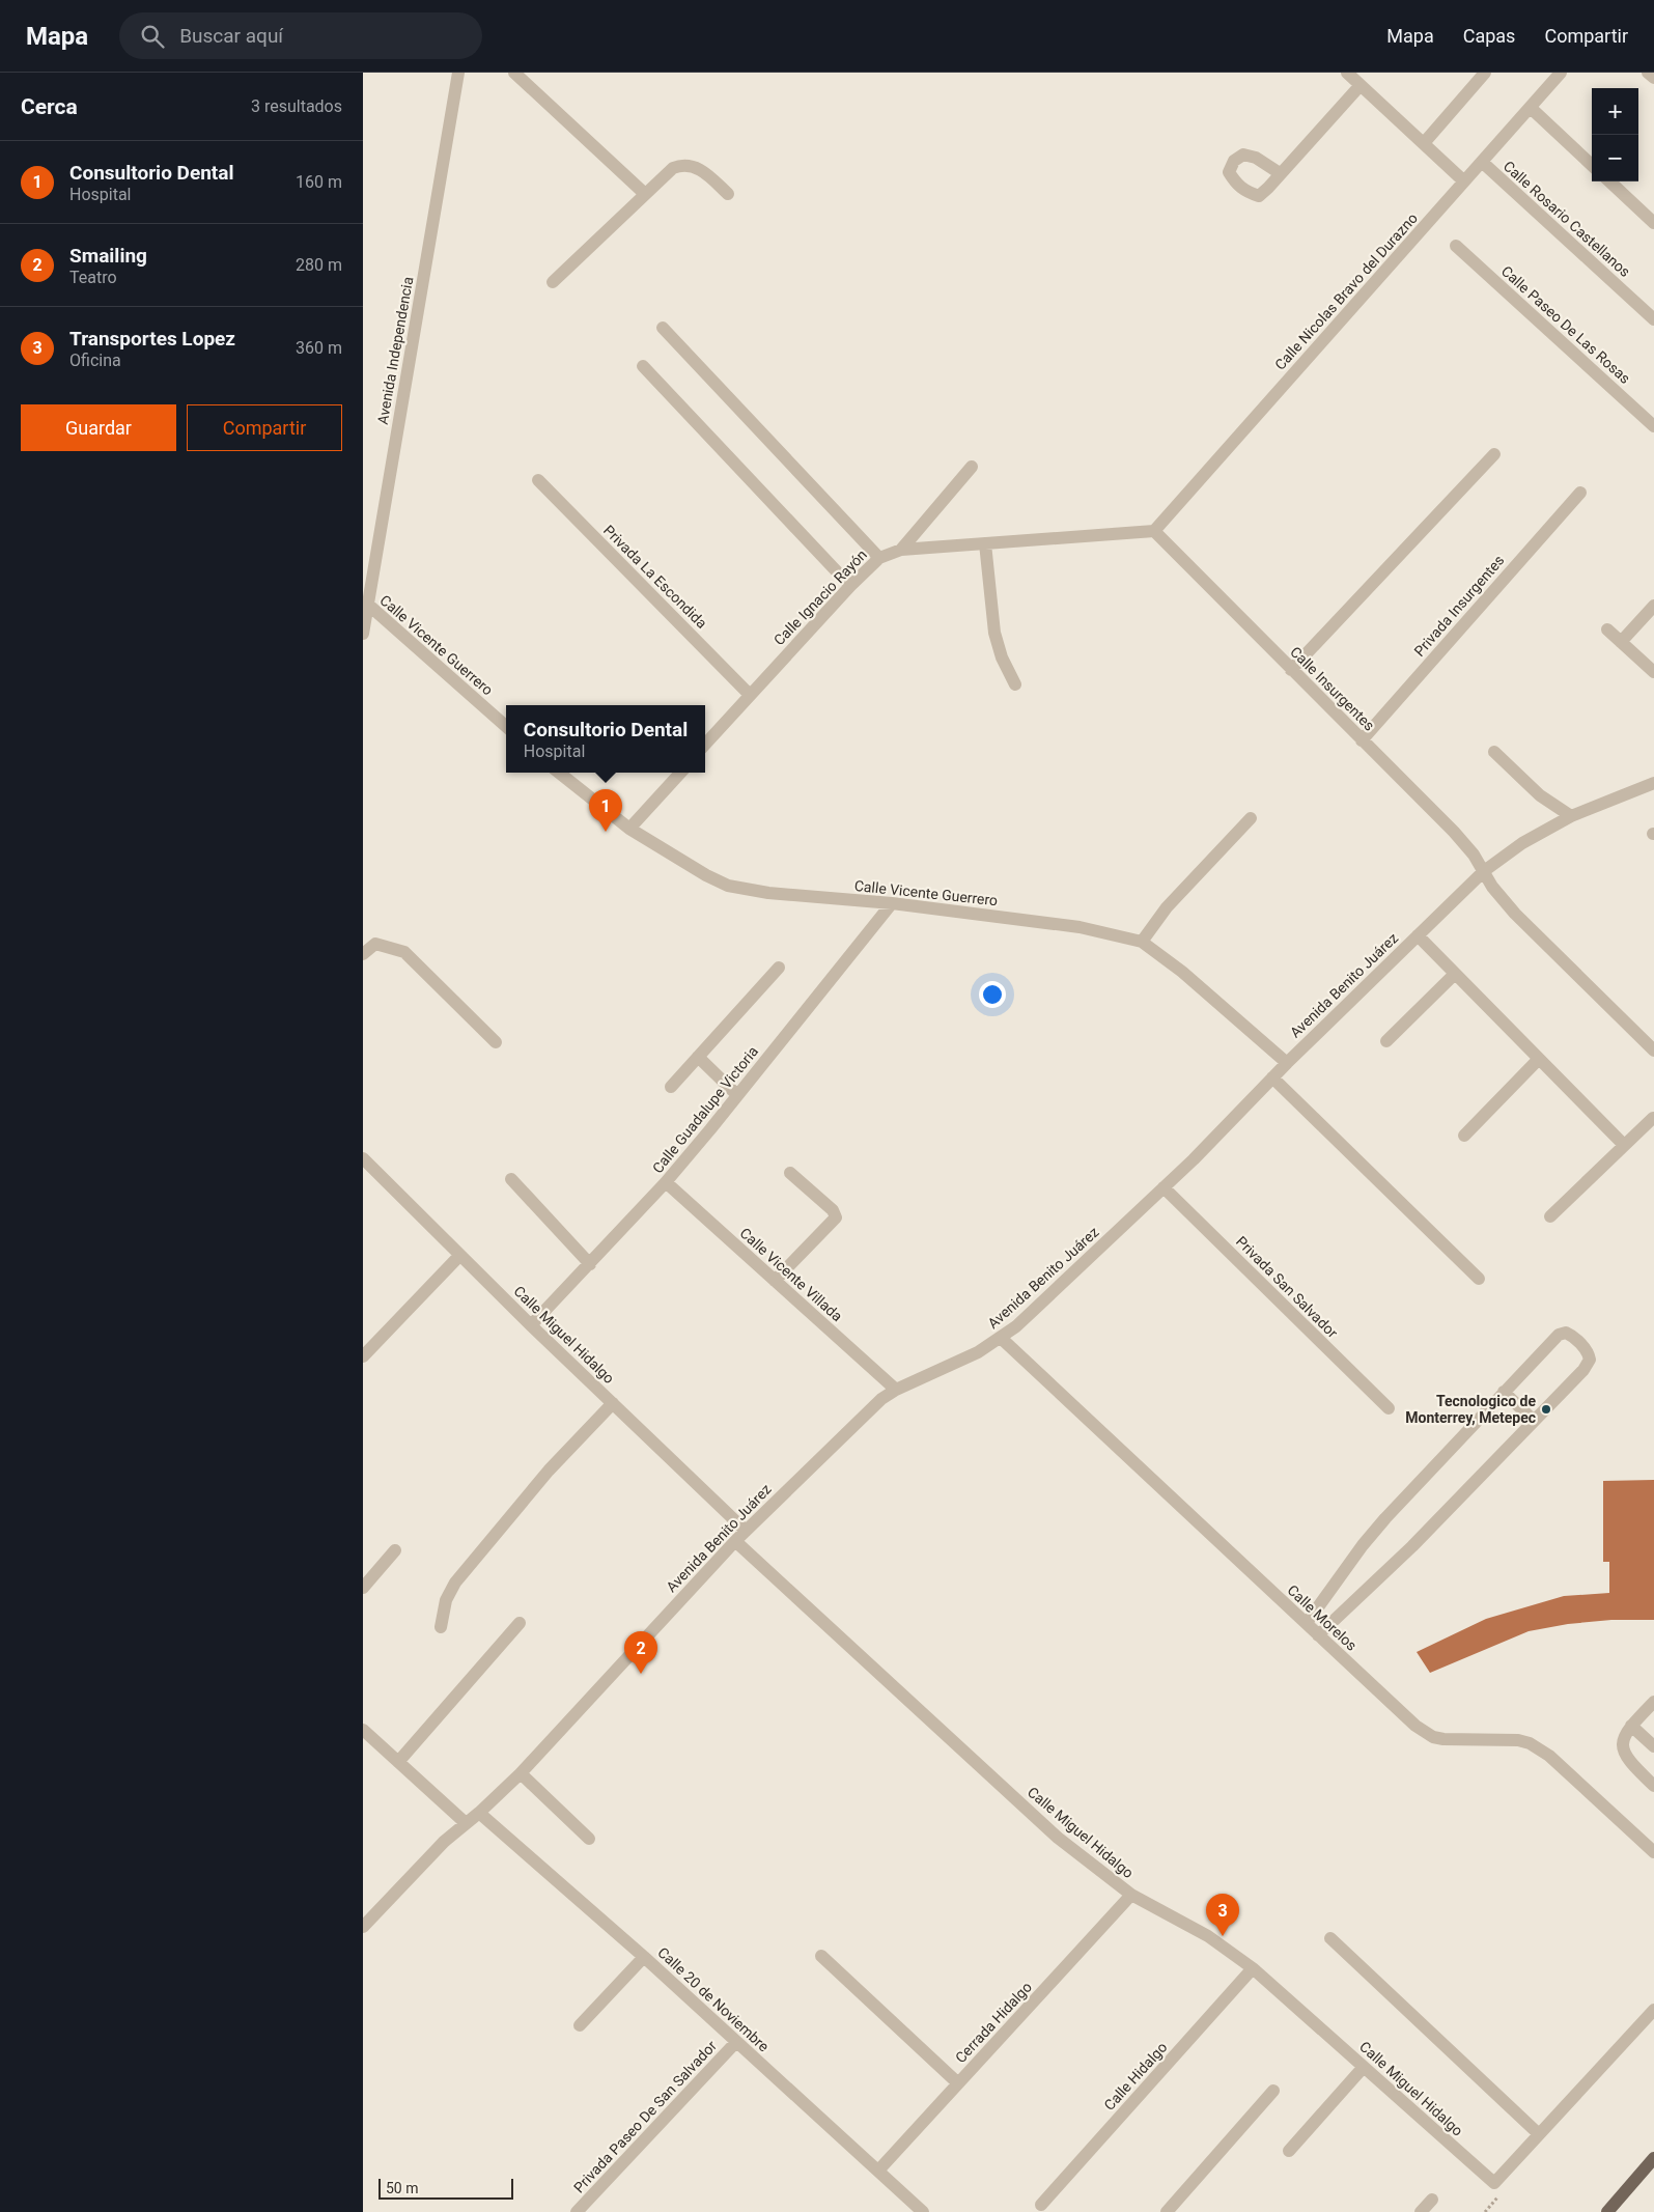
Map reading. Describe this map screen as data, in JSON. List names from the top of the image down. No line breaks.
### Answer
{"streets":{"street":["Calle Rosario Castellanos","Calle Nicolas Bravo del Durazno","Calle Paseo De Las Rosas","Avenida Independencia","Privada La Escondida","Calle Ignacio Rayón","Privada Insurgentes","Calle Vicente Guerrero","Calle Insurgentes","Avenida Benito Juárez","Calle Guadalupe Victoria","Calle Vicente Villada","Privada San Salvador","Calle Miguel Hidalgo","Calle Morelos","Calle 20 de Noviembre","Cerrada Hidalgo","Calle Hidalgo","Privada Paseo De San Salvador"]},"crossings":[["Calle Rosario Castellanos","Calle Nicolas Bravo del Durazno"],["Calle Nicolas Bravo del Durazno","Calle Ignacio Rayón"],["Calle Nicolas Bravo del Durazno","Calle Insurgentes"],["Avenida Independencia","Calle Vicente Guerrero"],["Privada La Escondida","Calle Ignacio Rayón"],["Calle Ignacio Rayón","Calle Insurgentes"],["Privada Insurgentes","Calle Insurgentes"],["Calle Vicente Guerrero","Avenida Benito Juárez"],["Calle Vicente Guerrero","Calle Guadalupe Victoria"],["Calle Insurgentes","Avenida Benito Juárez"],["Avenida Benito Juárez","Calle Vicente Villada"],["Avenida Benito Juárez","Privada San Salvador"],["Avenida Benito Juárez","Calle Miguel Hidalgo"],["Avenida Benito Juárez","Calle Morelos"],["Avenida Benito Juárez","Calle 20 de Noviembre"],["Calle Guadalupe Victoria","Calle Vicente Villada"],["Calle Guadalupe Victoria","Calle Miguel Hidalgo"],["Calle Miguel Hidalgo","Cerrada Hidalgo"],["Calle Miguel Hidalgo","Calle Hidalgo"],["Calle 20 de Noviembre","Cerrada Hidalgo"],["Calle 20 de Noviembre","Privada Paseo De San Salvador"]],"places":["Tecnologico de Monterrey, Metepec"],"scale_bar":"50 m","page":{"header":"Mapa","search":"Buscar aquí","nav":["Mapa","Capas","Compartir"],"heading":["Cerca","3 resultados"],"map_buttons":["+","−"],"list":[{"mark":"1","name":"Consultorio Dental","note":"Hospital","value":"160 m"},{"mark":"2","name":"Smailing","note":"Teatro","value":"280 m"},{"mark":"3","name":"Transportes Lopez","note":"Oficina","value":"360 m"}],"buttons":["Guardar","Compartir"],"popup":["Consultorio Dental","Hospital"],"pins":["1","2","3"],"scale":"50 m"}}
